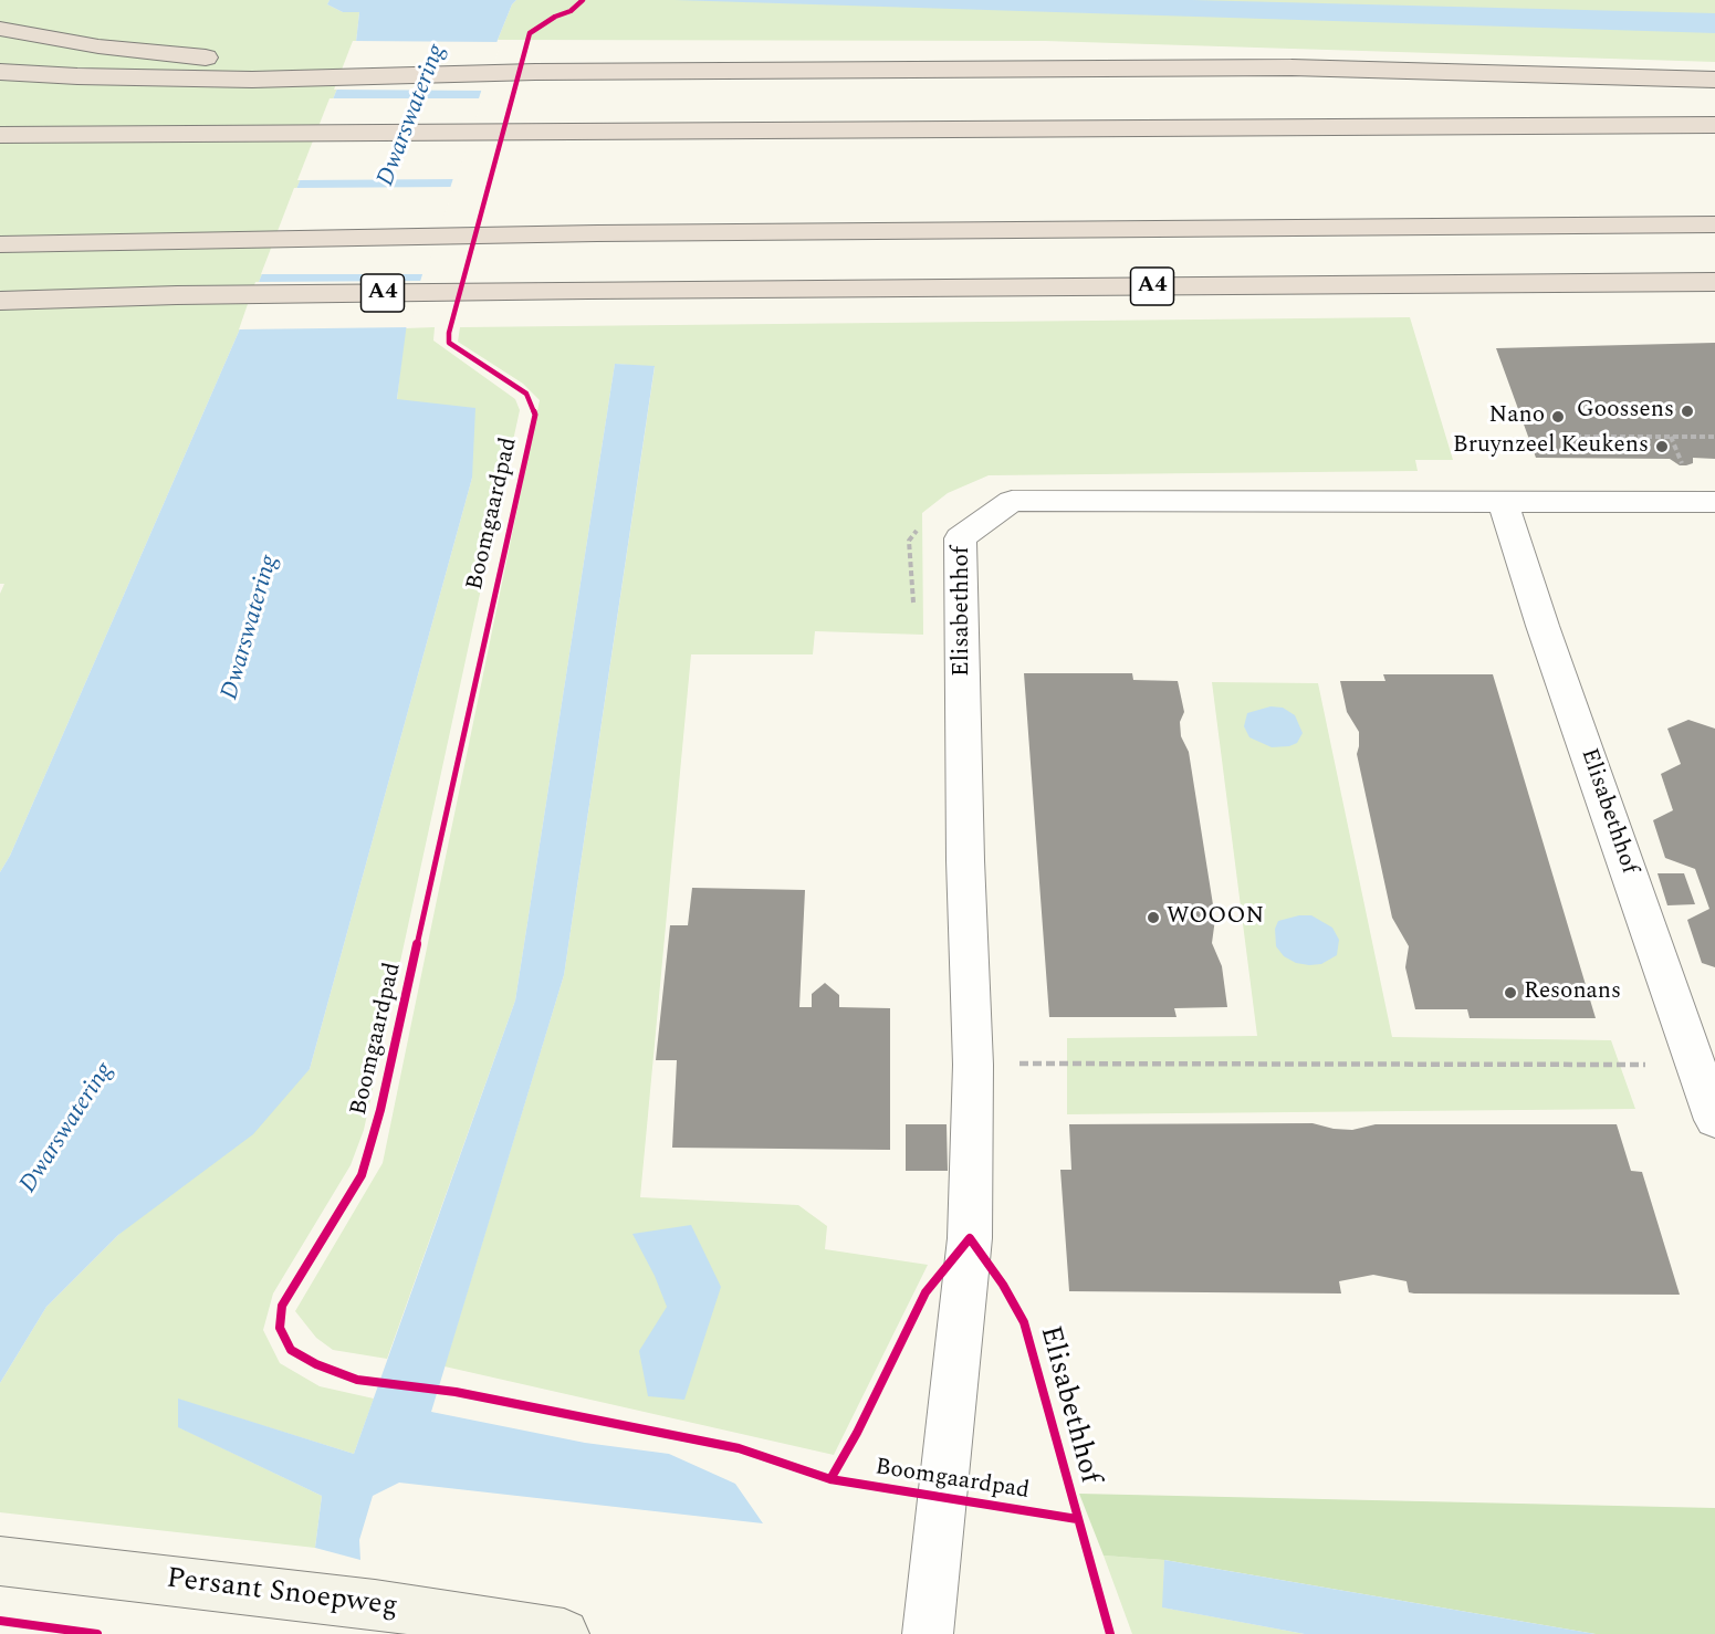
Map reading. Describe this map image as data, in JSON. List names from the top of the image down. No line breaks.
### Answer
{"streets":{"highway":["A4"],"main road":["Persant Snoepweg"],"street":["Elisabethhof"],"cycle path":["Boomgaardpad"]},"water":["Dwarswatering"],"places":["Goossens","Nano","Bruynzeel Keukens","WOOON","Resonans"]}
